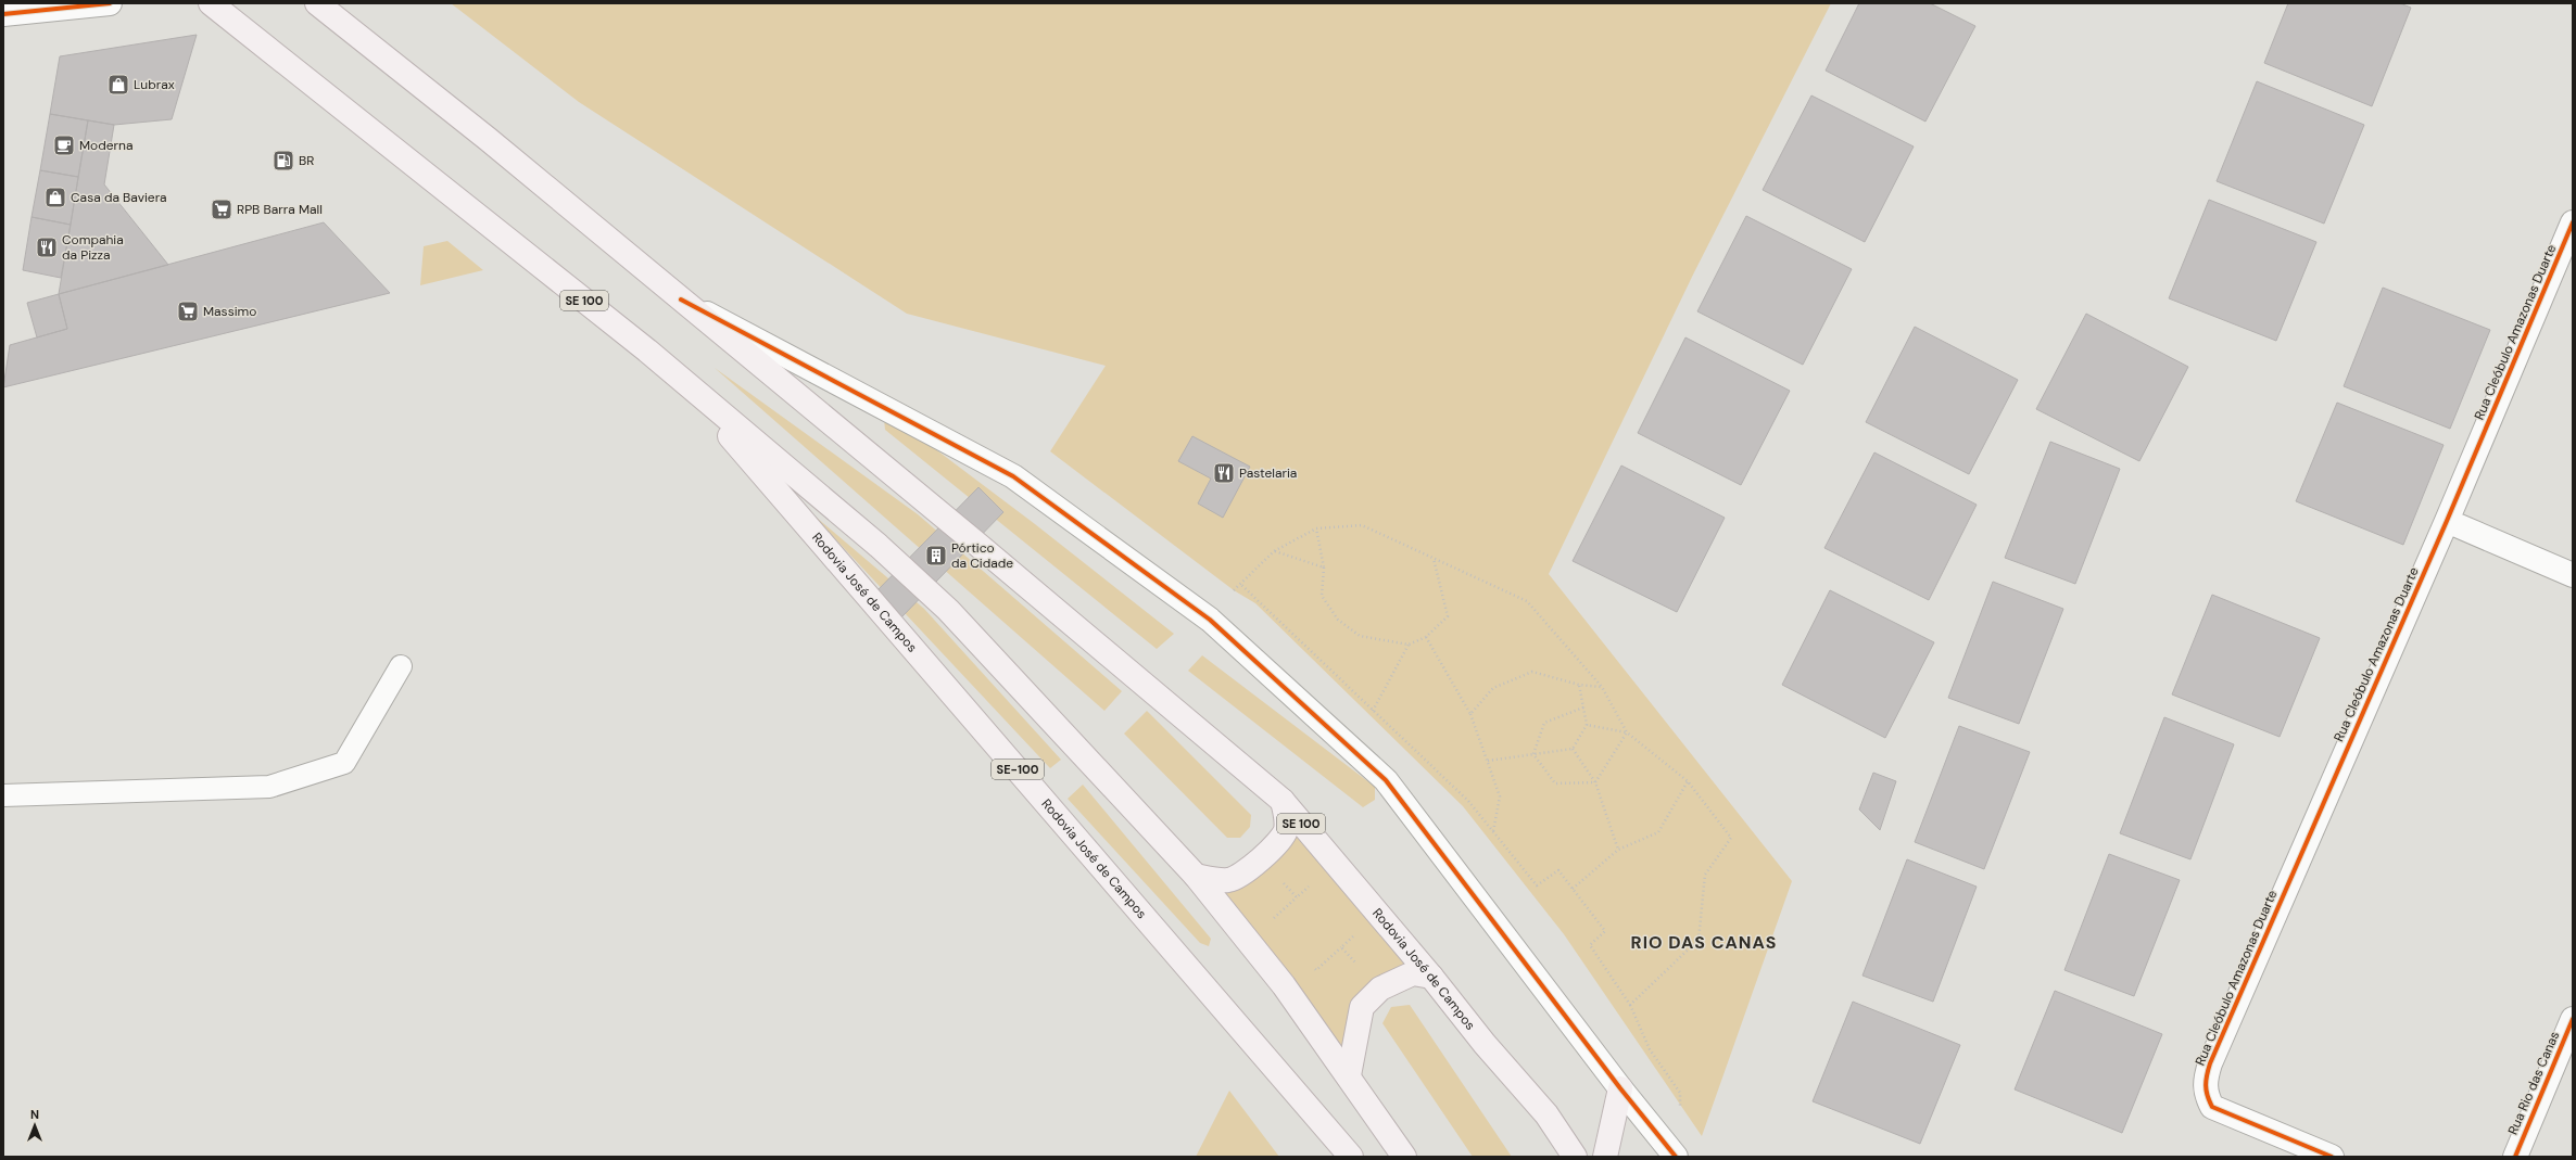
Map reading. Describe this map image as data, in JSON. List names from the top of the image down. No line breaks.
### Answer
{"streets":{"main road":["SE 100","Rodovia José de Campos","SE-100"],"street":["Rua Cleóbulo Amazonas Duarte","Rua Rio das Canas"]},"crossings":[["SE 100","Rodovia José de Campos"]],"districts":["RIO DAS CANAS"],"places":{"shop":["Lubrax","Casa da Baviera"],"cafe":["Moderna"],"fuel station":["BR"],"supermarket":["RPB Barra Mall","Massimo"],"restaurant":["Compahia da Pizza","Pastelaria"],"building":["Pórtico da Cidade"]},"north":"top"}
